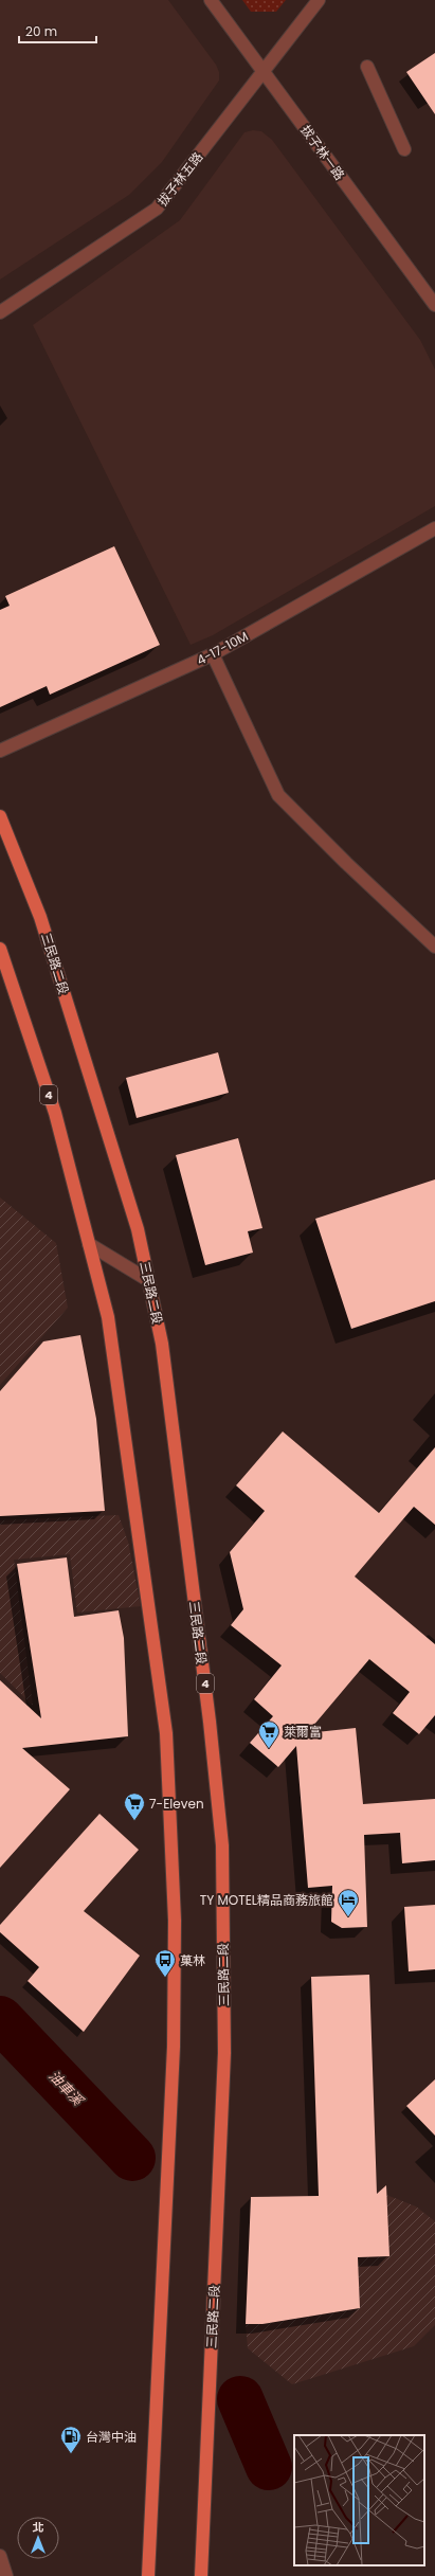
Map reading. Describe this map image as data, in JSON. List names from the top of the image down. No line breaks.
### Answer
{"streets":{"main road":["三民路二段","4"],"street":["拔子林一路","拔子林五路","4-17-10M"]},"crossings":[["拔子林一路","拔子林五路"]],"water":["油車溪"],"places":{"supermarket":["萊爾富","7-Eleven"],"hotel":["TY MOTEL精品商務旅館"],"bus stop":["菓林"],"fuel station":["台灣中油"]},"scale_bar":"20 m","north":"top"}
